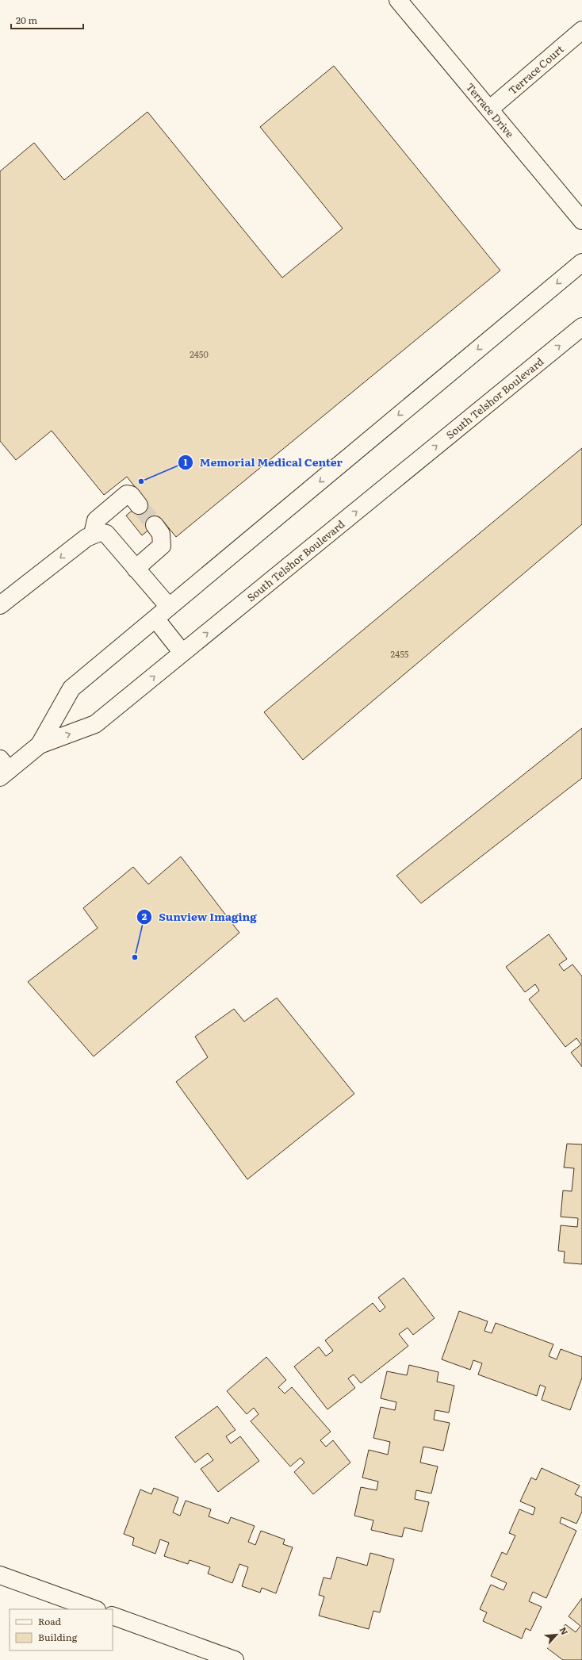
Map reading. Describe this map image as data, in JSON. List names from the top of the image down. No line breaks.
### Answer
{"streets":{"main road":["Terrace Court","Terrace Drive","South Telshor Boulevard"]},"crossings":[["Terrace Court","Terrace Drive"]],"places":["Memorial Medical Center","Sunview Imaging"],"house_numbers":["2450","2455"],"legend":["Road","Building"],"scale_bar":"20 m","north":"top right"}
